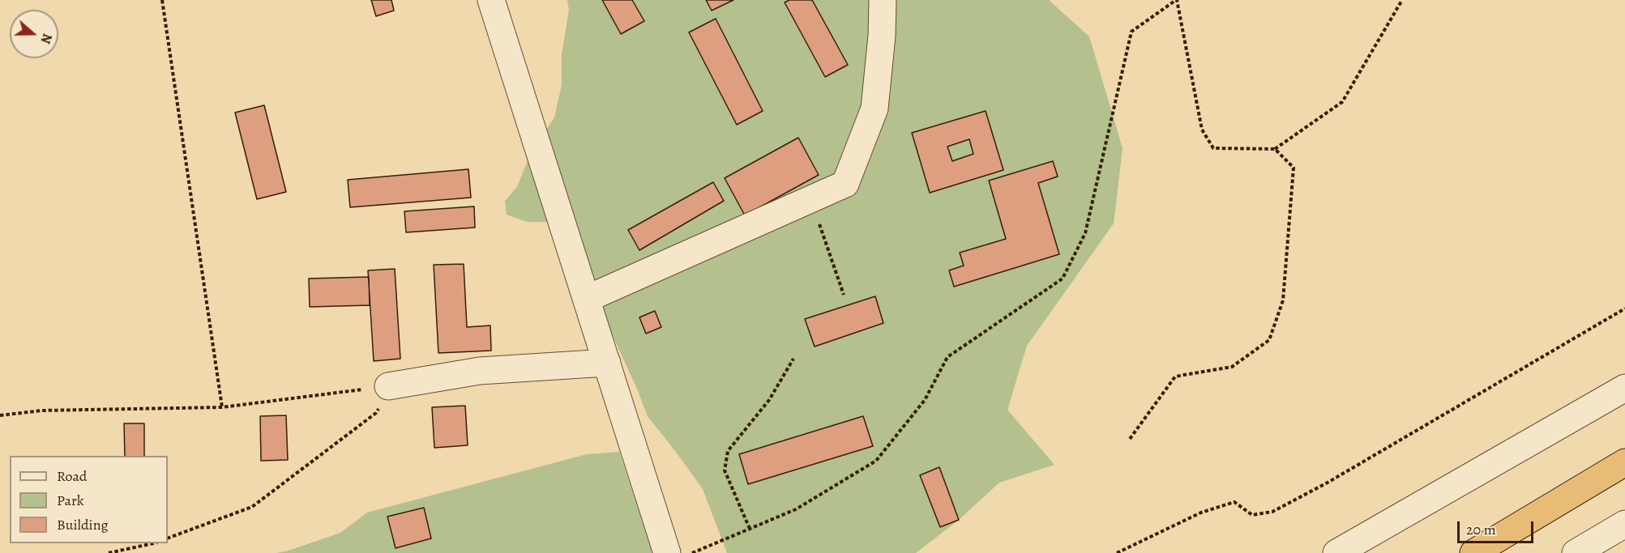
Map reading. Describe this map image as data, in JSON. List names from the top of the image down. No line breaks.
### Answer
{"legend":["Road","Park","Building"],"scale_bar":"20 m","north":"right"}
